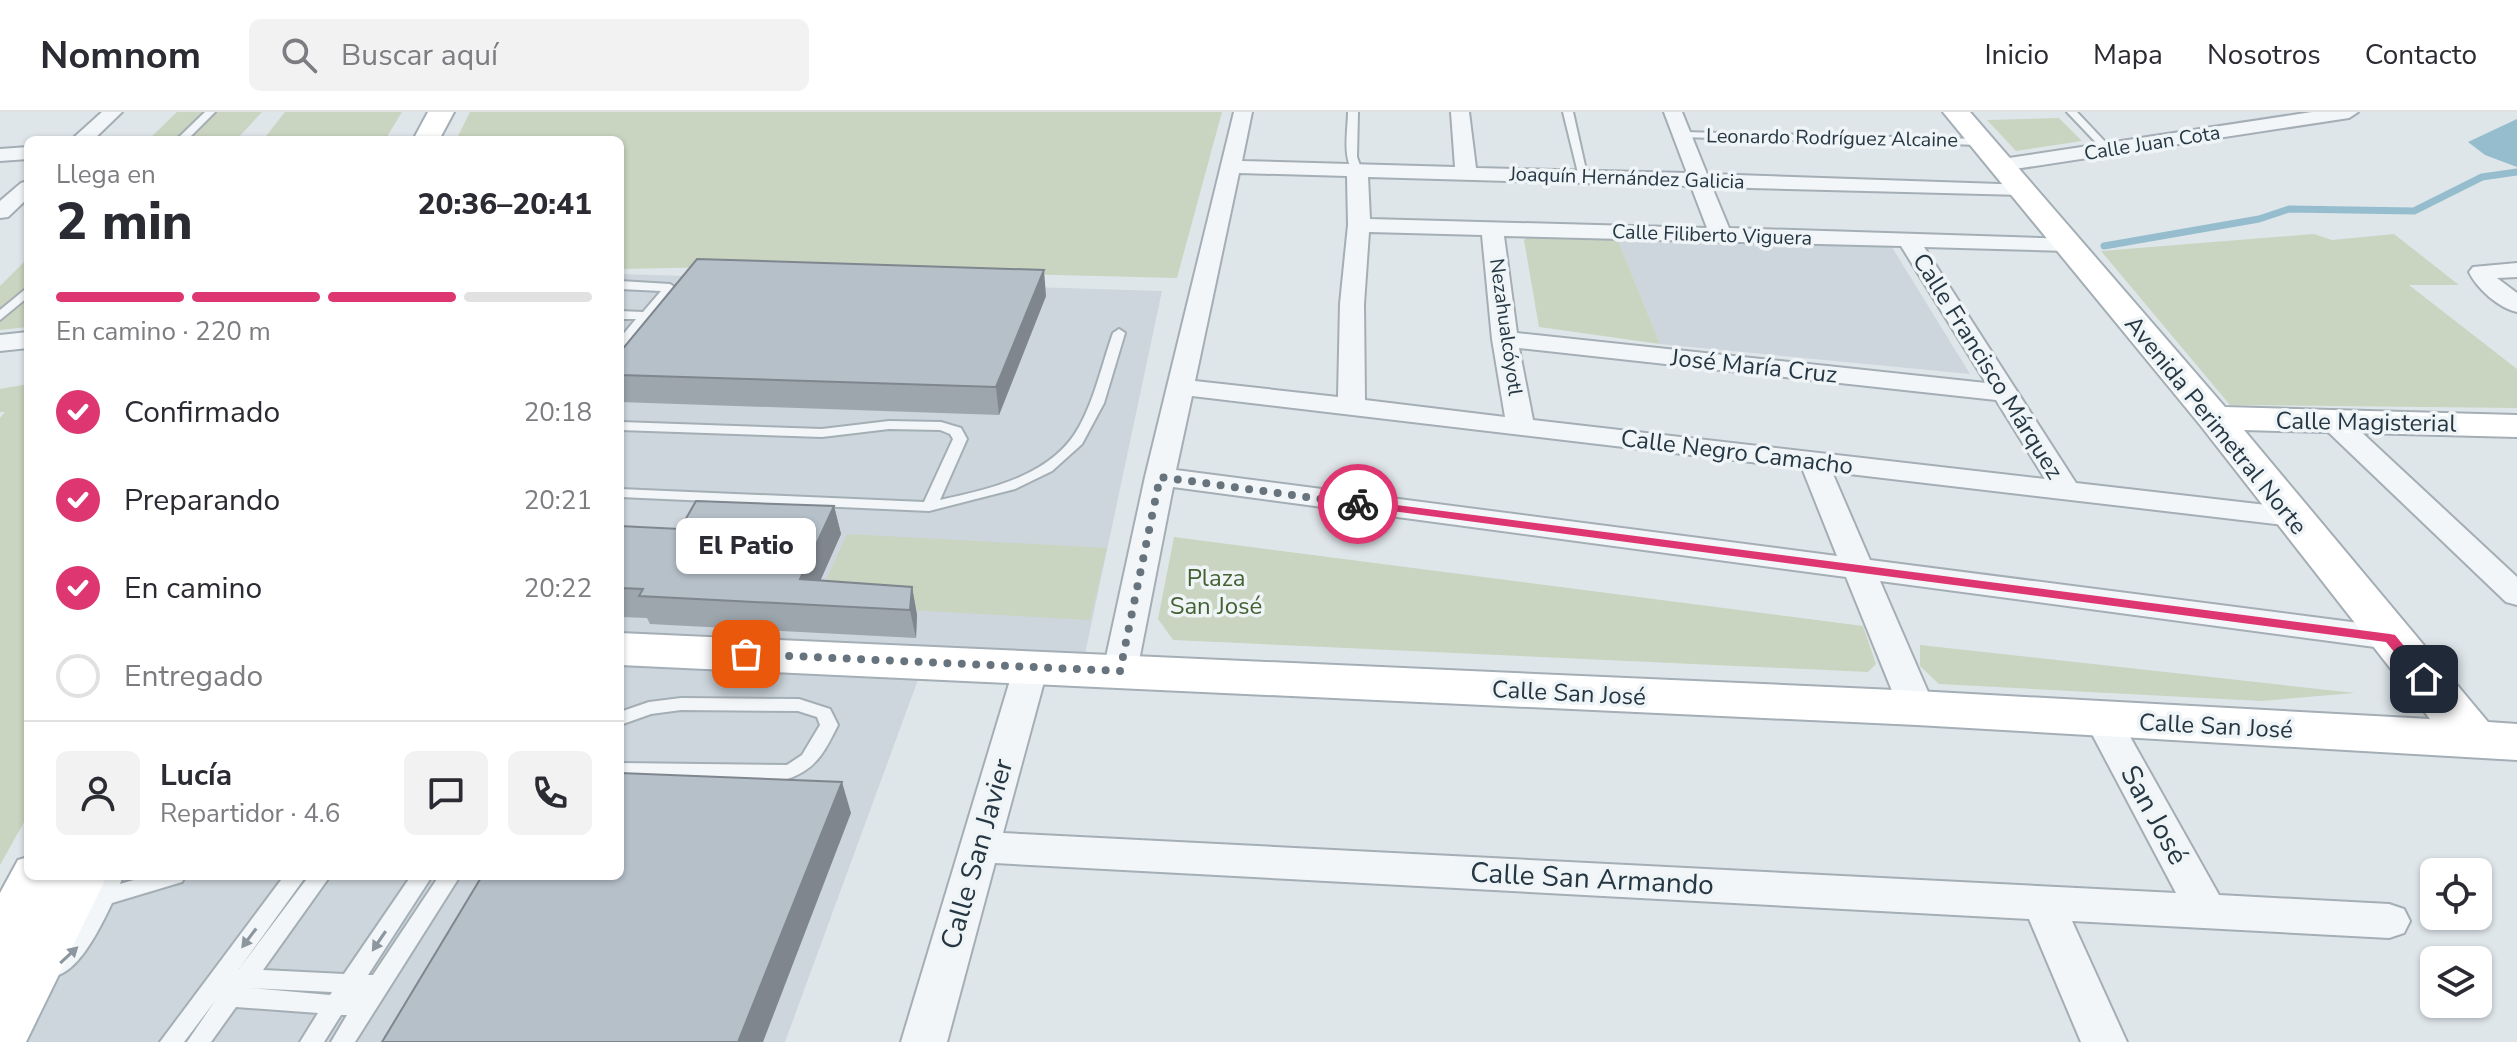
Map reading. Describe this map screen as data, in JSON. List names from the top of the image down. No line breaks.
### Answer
{"streets":{"street":["Calle Juan Cota","Joaquín Hernández Galicia","Calle Filiberto Viguera","Nezahualcóyotl","José María Cruz","Calle Francisco Márquez","Calle Magisterial","Avenida Perimetral Norte","Calle Negro Camacho","Calle San José","San José","Calle San Javier","Calle San Armando"],"lane":["Leonardo Rodríguez Alcaine"]},"crossings":[["Leonardo Rodríguez Alcaine","Calle Juan Cota"],["Leonardo Rodríguez Alcaine","Joaquín Hernández Galicia"],["Leonardo Rodríguez Alcaine","Avenida Perimetral Norte"],["Calle Juan Cota","Joaquín Hernández Galicia"],["Calle Juan Cota","Avenida Perimetral Norte"],["Joaquín Hernández Galicia","Avenida Perimetral Norte"],["Calle Filiberto Viguera","Nezahualcóyotl"],["Calle Filiberto Viguera","Calle Francisco Márquez"],["Calle Filiberto Viguera","Avenida Perimetral Norte"],["Nezahualcóyotl","José María Cruz"],["Nezahualcóyotl","Calle Negro Camacho"],["José María Cruz","Calle Francisco Márquez"],["Calle Francisco Márquez","Calle Negro Camacho"],["Calle Magisterial","Avenida Perimetral Norte"],["Avenida Perimetral Norte","Calle Negro Camacho"],["Avenida Perimetral Norte","Calle San José"],["Calle San José","San José"],["Calle San José","Calle San Javier"],["San José","Calle San Armando"],["Calle San Javier","Calle San Armando"]],"parks":["Plaza San José"],"places":["El Patio"],"page":{"header":"Nomnom","search":"Buscar aquí","nav":["Inicio","Mapa","Nosotros","Contacto"],"heading":["2 min","Llega en","20:36–20:41"],"panel":["Lucía","Repartidor · 4.6"],"bar":"En camino · 220 m","list":[["Confirmado","20:18"],["Preparando","20:21"],["En camino","20:22"],"Entregado"],"bubble":"El Patio"}}
